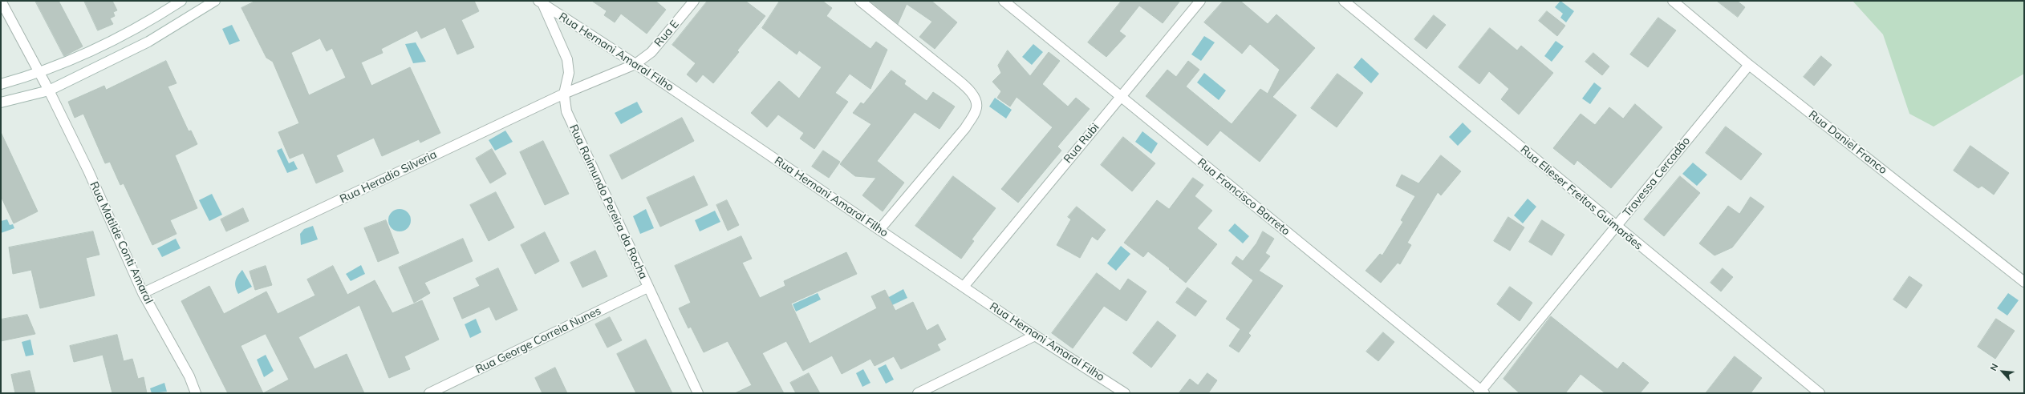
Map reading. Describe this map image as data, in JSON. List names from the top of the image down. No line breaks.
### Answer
{"streets":{"street":["Rua E","Rua Hernani Amaral Filho","Rua Daniel Franco","Rua Rubi","Rua Heradio Silveria","Travessa Cercadão","Rua Francisco Barreto","Rua Elieser Freitas Guimarães","Rua Raimundo Pereira da Rocha","Rua Matilde Conti Amaral","Rua George Correia Nunes"]},"crossings":[["Rua E","Rua Hernani Amaral Filho"],["Rua E","Rua Heradio Silveria"],["Rua Hernani Amaral Filho","Rua Rubi"],["Rua Hernani Amaral Filho","Rua Heradio Silveria"],["Rua Hernani Amaral Filho","Rua Raimundo Pereira da Rocha"],["Rua Daniel Franco","Travessa Cercadão"],["Rua Rubi","Rua Francisco Barreto"],["Rua Heradio Silveria","Rua Raimundo Pereira da Rocha"],["Rua Heradio Silveria","Rua Matilde Conti Amaral"],["Travessa Cercadão","Rua Francisco Barreto"],["Travessa Cercadão","Rua Elieser Freitas Guimarães"],["Rua Raimundo Pereira da Rocha","Rua George Correia Nunes"]],"north":"top left"}
